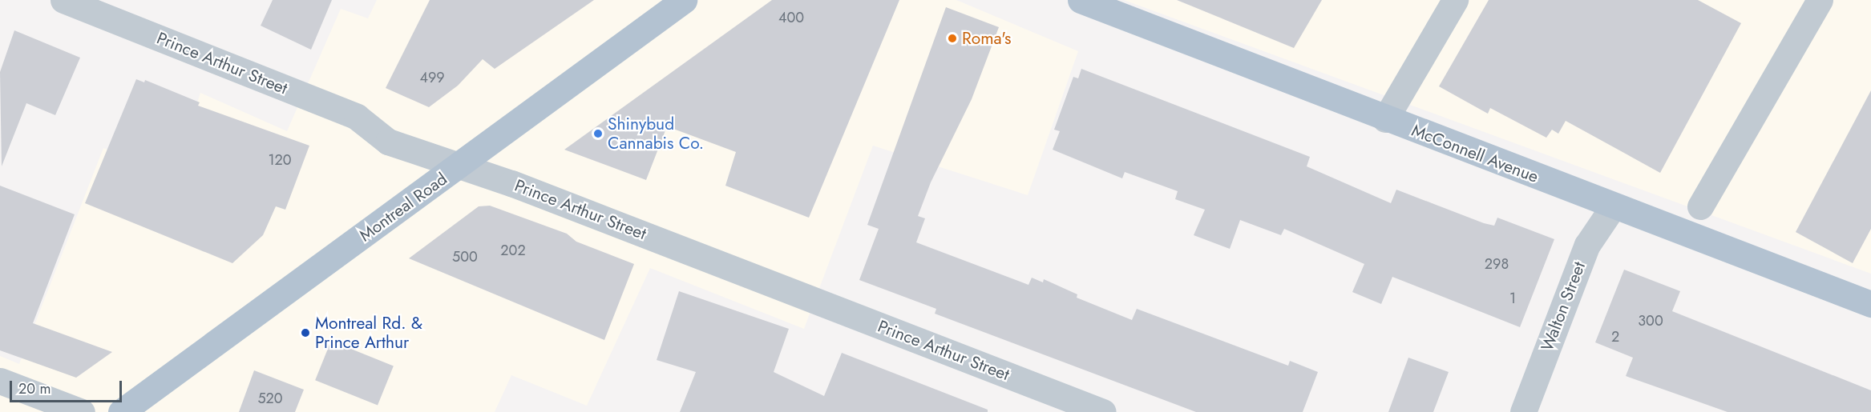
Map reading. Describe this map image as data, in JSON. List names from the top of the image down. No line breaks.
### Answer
{"streets":{"main road":["McConnell Avenue","Montreal Road"],"street":["Prince Arthur Street","Walton Street"]},"crossings":[["Prince Arthur Street","Montreal Road"],["McConnell Avenue","Walton Street"]],"places":["Roma's","Shinybud Cannabis Co.","Montreal Rd. & Prince Arthur"],"house_numbers":["400","499","120","202","500","298","1","300","2","520"],"scale_bar":"20 m"}
